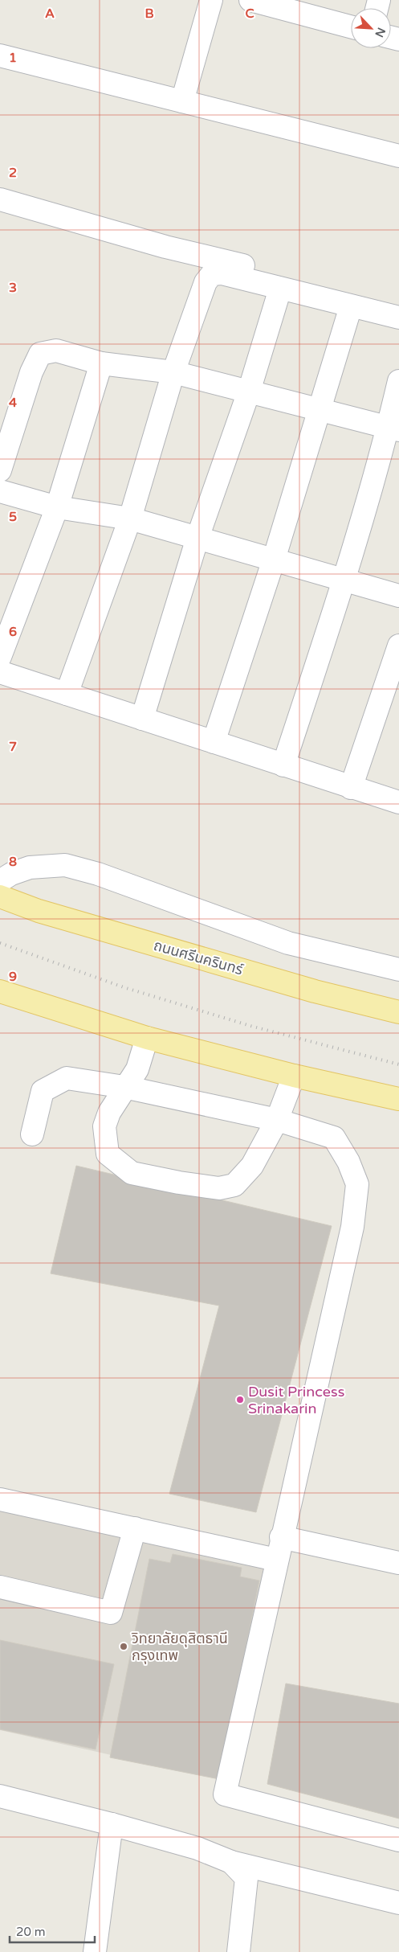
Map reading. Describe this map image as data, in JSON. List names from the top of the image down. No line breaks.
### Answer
{"streets":{"main road":["ถนนศรีนครินทร์"]},"places":["Dusit Princess Srinakarin","วิทยาลัยดุสิตธานี กรุงเทพ"],"scale_bar":"20 m","north":"bottom right","grid":{"columns":["A","B","C"],"rows":["1","2","3","4","5","6","7","8","9"]}}
